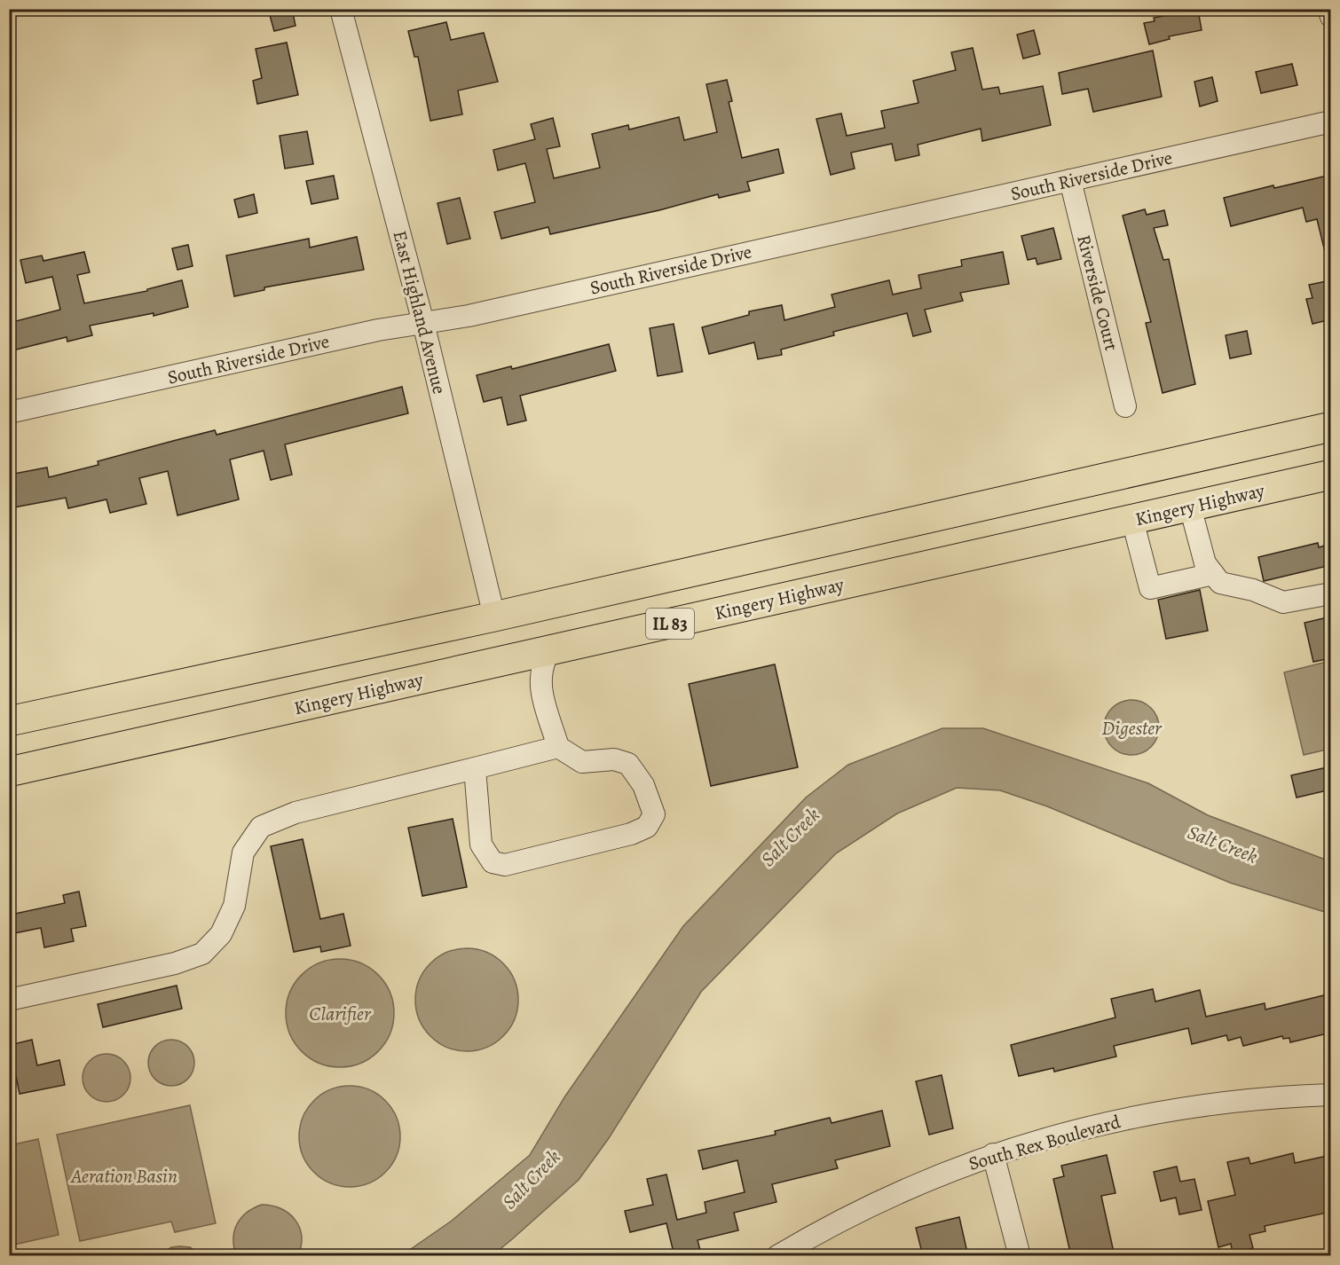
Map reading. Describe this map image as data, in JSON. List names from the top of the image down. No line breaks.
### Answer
{"streets":{"highway":["Kingery Highway","IL 83"],"street":["South Riverside Drive","Riverside Court","East Highland Avenue","South Rex Boulevard"]},"crossings":[["South Riverside Drive","Riverside Court"],["South Riverside Drive","East Highland Avenue"],["East Highland Avenue","IL 83"]],"water":["Digester","Salt Creek","Clarifier","Aeration Basin"]}
